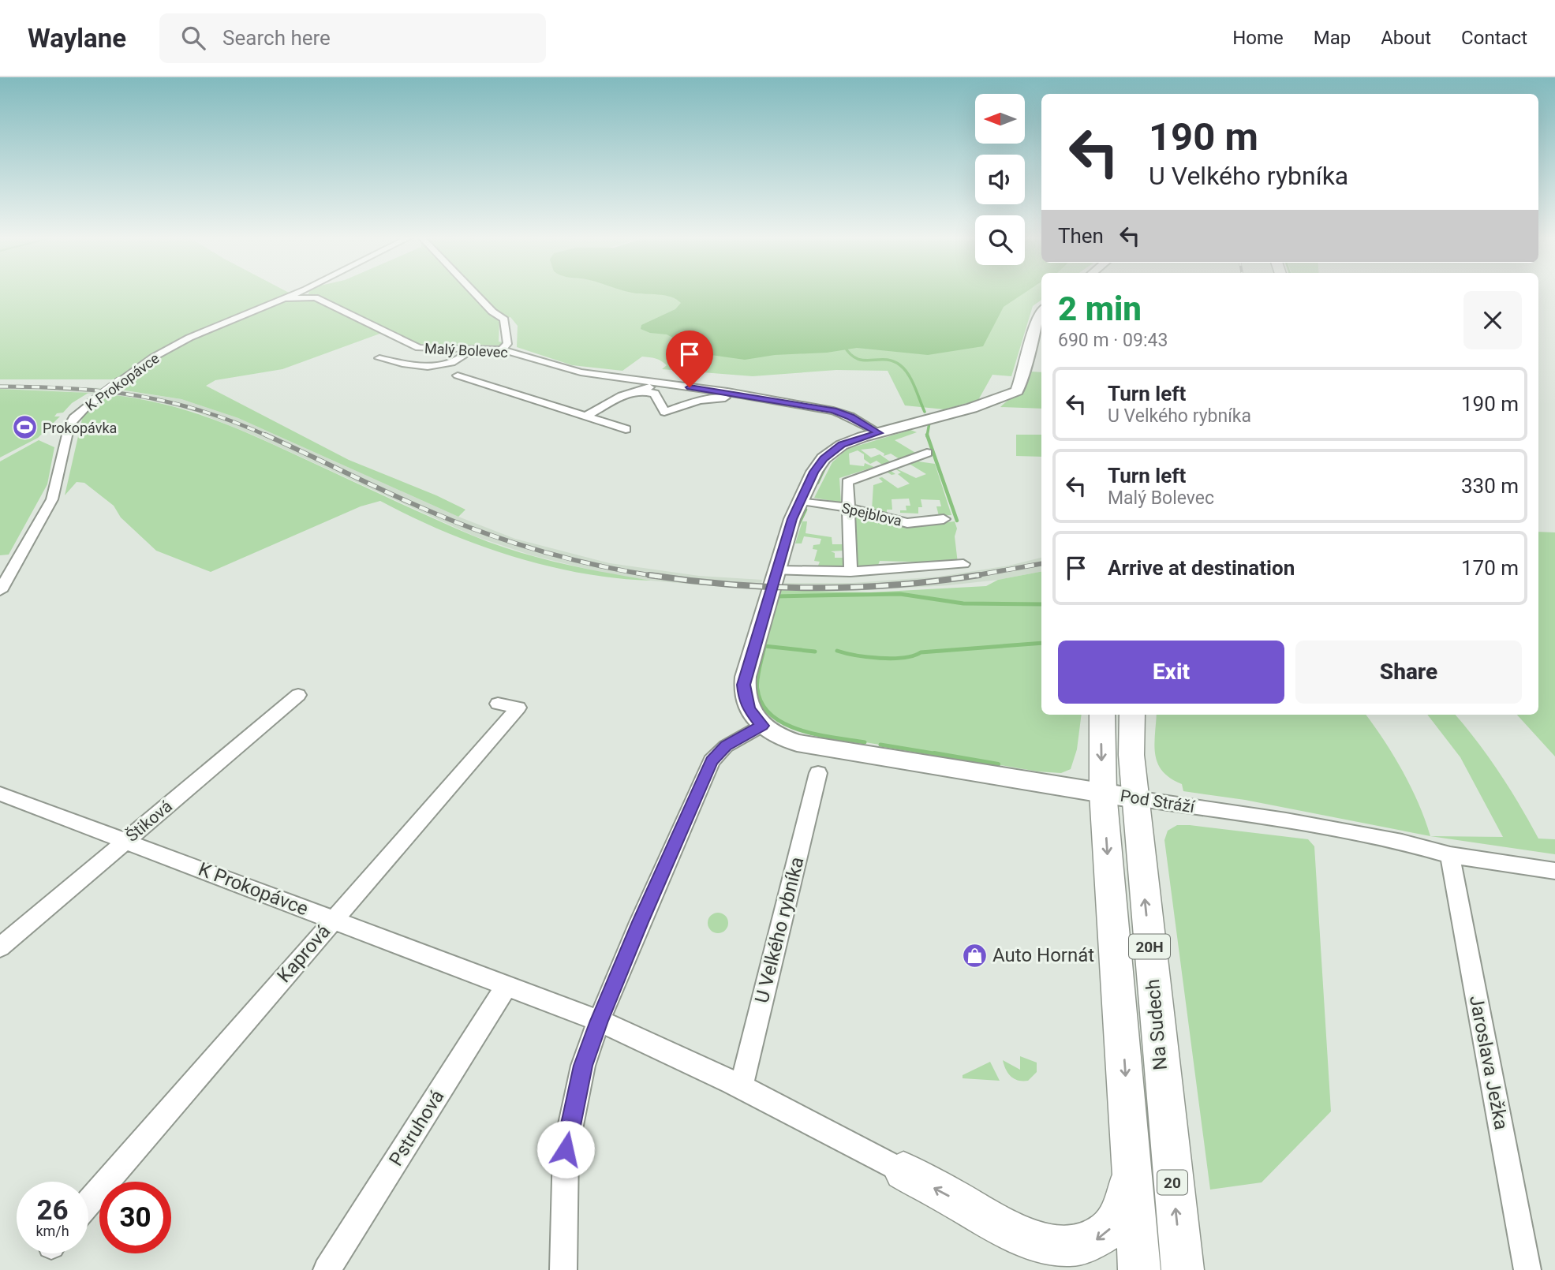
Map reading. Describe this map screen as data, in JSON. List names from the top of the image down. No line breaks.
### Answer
{"streets":{"main road":["20H","Na Sudech","20"],"street":["Malý Bolevec","K Prokopávce","Spejblova","Pod Stráží","Štiková","U Velkého rybníka","Kaprová","Jaroslava Ježka","Pstruhová"]},"crossings":[["Malý Bolevec","K Prokopávce"],["K Prokopávce","Štiková"],["K Prokopávce","Kaprová"],["K Prokopávce","Pstruhová"],["Pod Stráží","Na Sudech"],["Pod Stráží","Jaroslava Ježka"]],"places":{"sports":["Prokopávka"],"shop":["Auto Hornát"]},"north":"left","page":{"header":"Waylane","search":"Search here","nav":["Home","Map","About","Contact"],"turn":["190 m","U Velkého rybníka"],"then":"Then","heading":["2 min","690 m · 09:43"],"list":[{"name":"Turn left","note":"U Velkého rybníka","value":"190 m"},{"name":"Turn left","note":"Malý Bolevec","value":"330 m"},{"name":"Arrive at destination","value":"170 m"}],"buttons":["Exit","Share"],"speed":"26 km/h","limit":"30"}}
